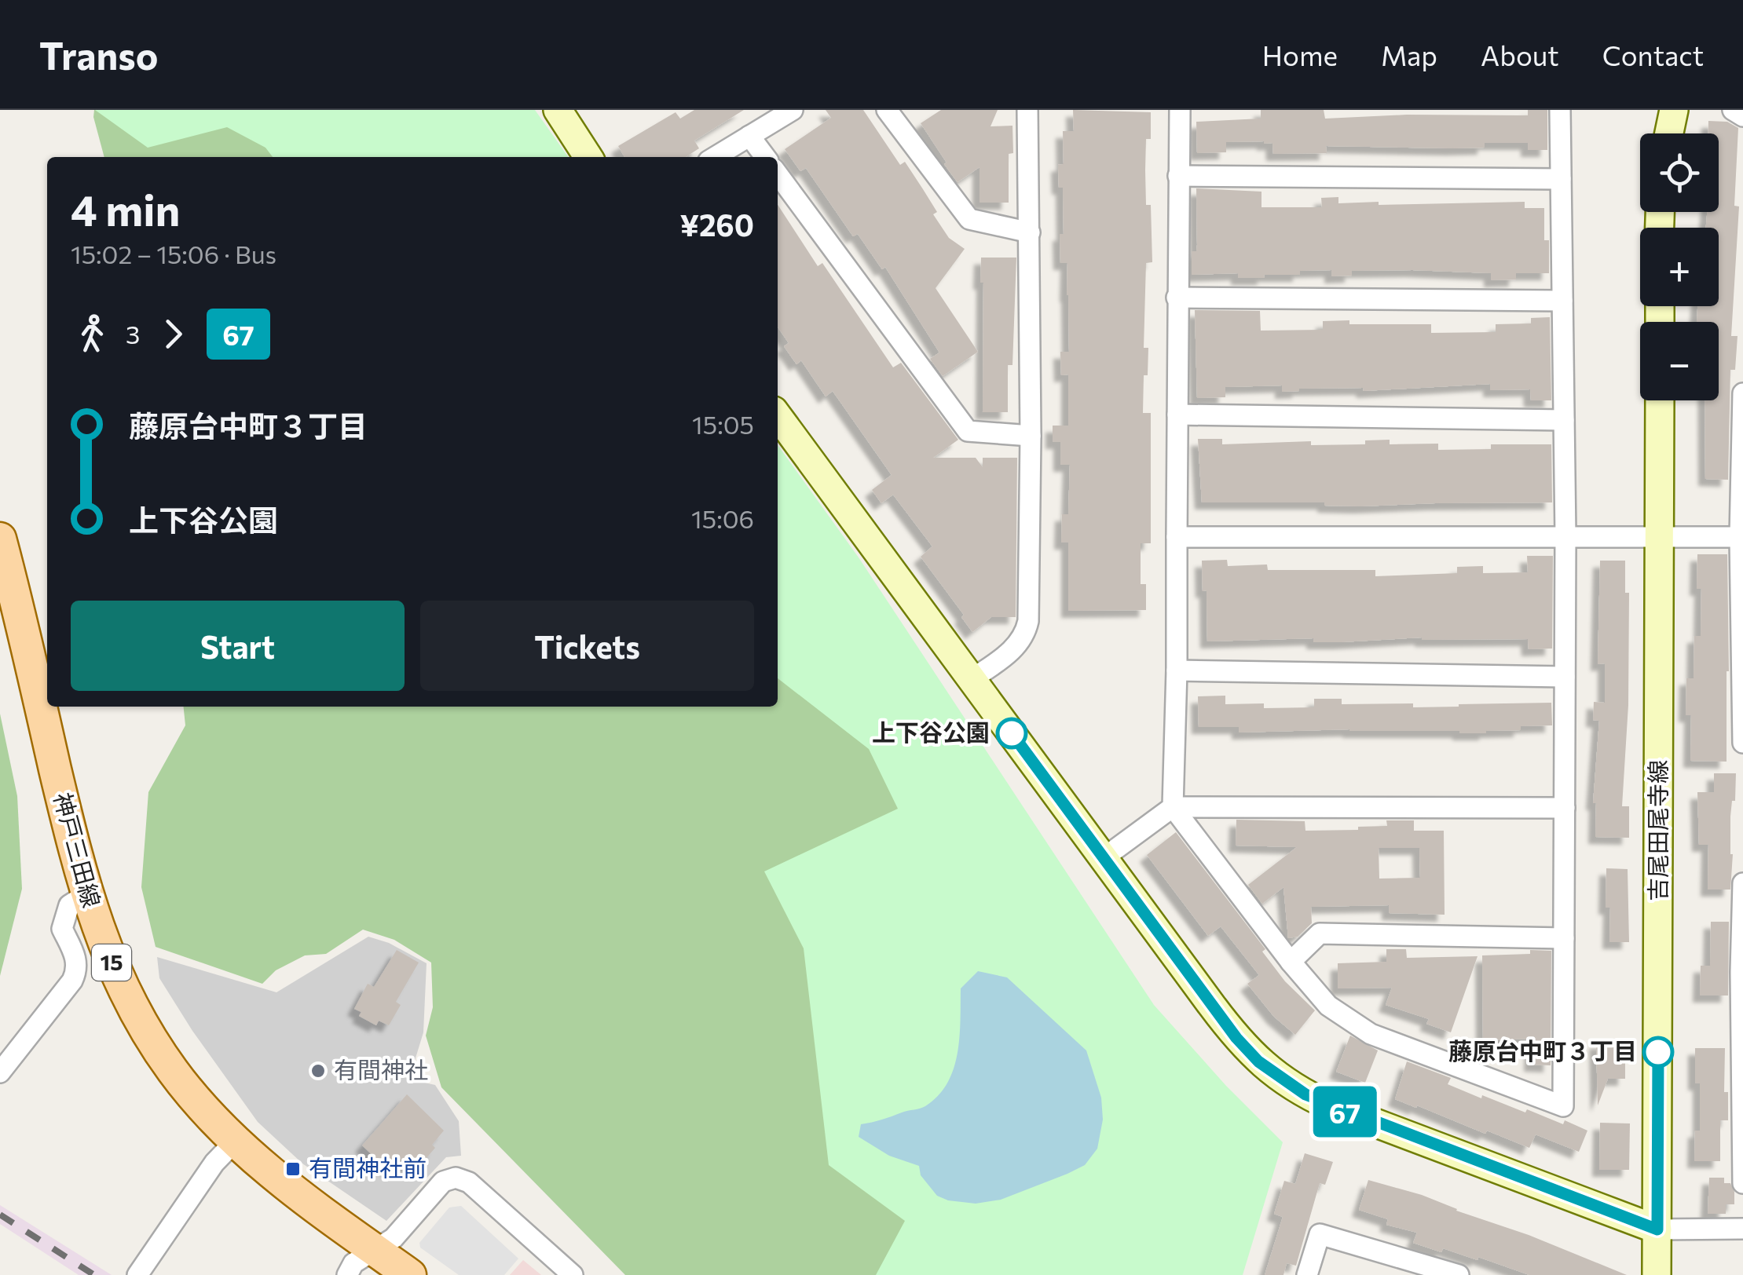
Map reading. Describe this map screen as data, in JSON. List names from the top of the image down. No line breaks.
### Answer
{"streets":{"main road":["神戸三田線","15"],"street":["吉尾田尾寺線"]},"places":{"other":["上下谷公園","藤原台中町３丁目","有間神社"],"transit":["有間神社前"]},"lines":["bus line 67"],"page":{"header":"Transo","nav":["Home","Map","About","Contact"],"on_map":"67","map_buttons":["+","−"],"heading":["4 min","15:02 – 15:06 · Bus","¥260"],"legs":["3","67"],"list":[{"name":"藤原台中町３丁目","value":"15:05"},{"name":"上下谷公園","value":"15:06"}],"buttons":["Start","Tickets"]}}
